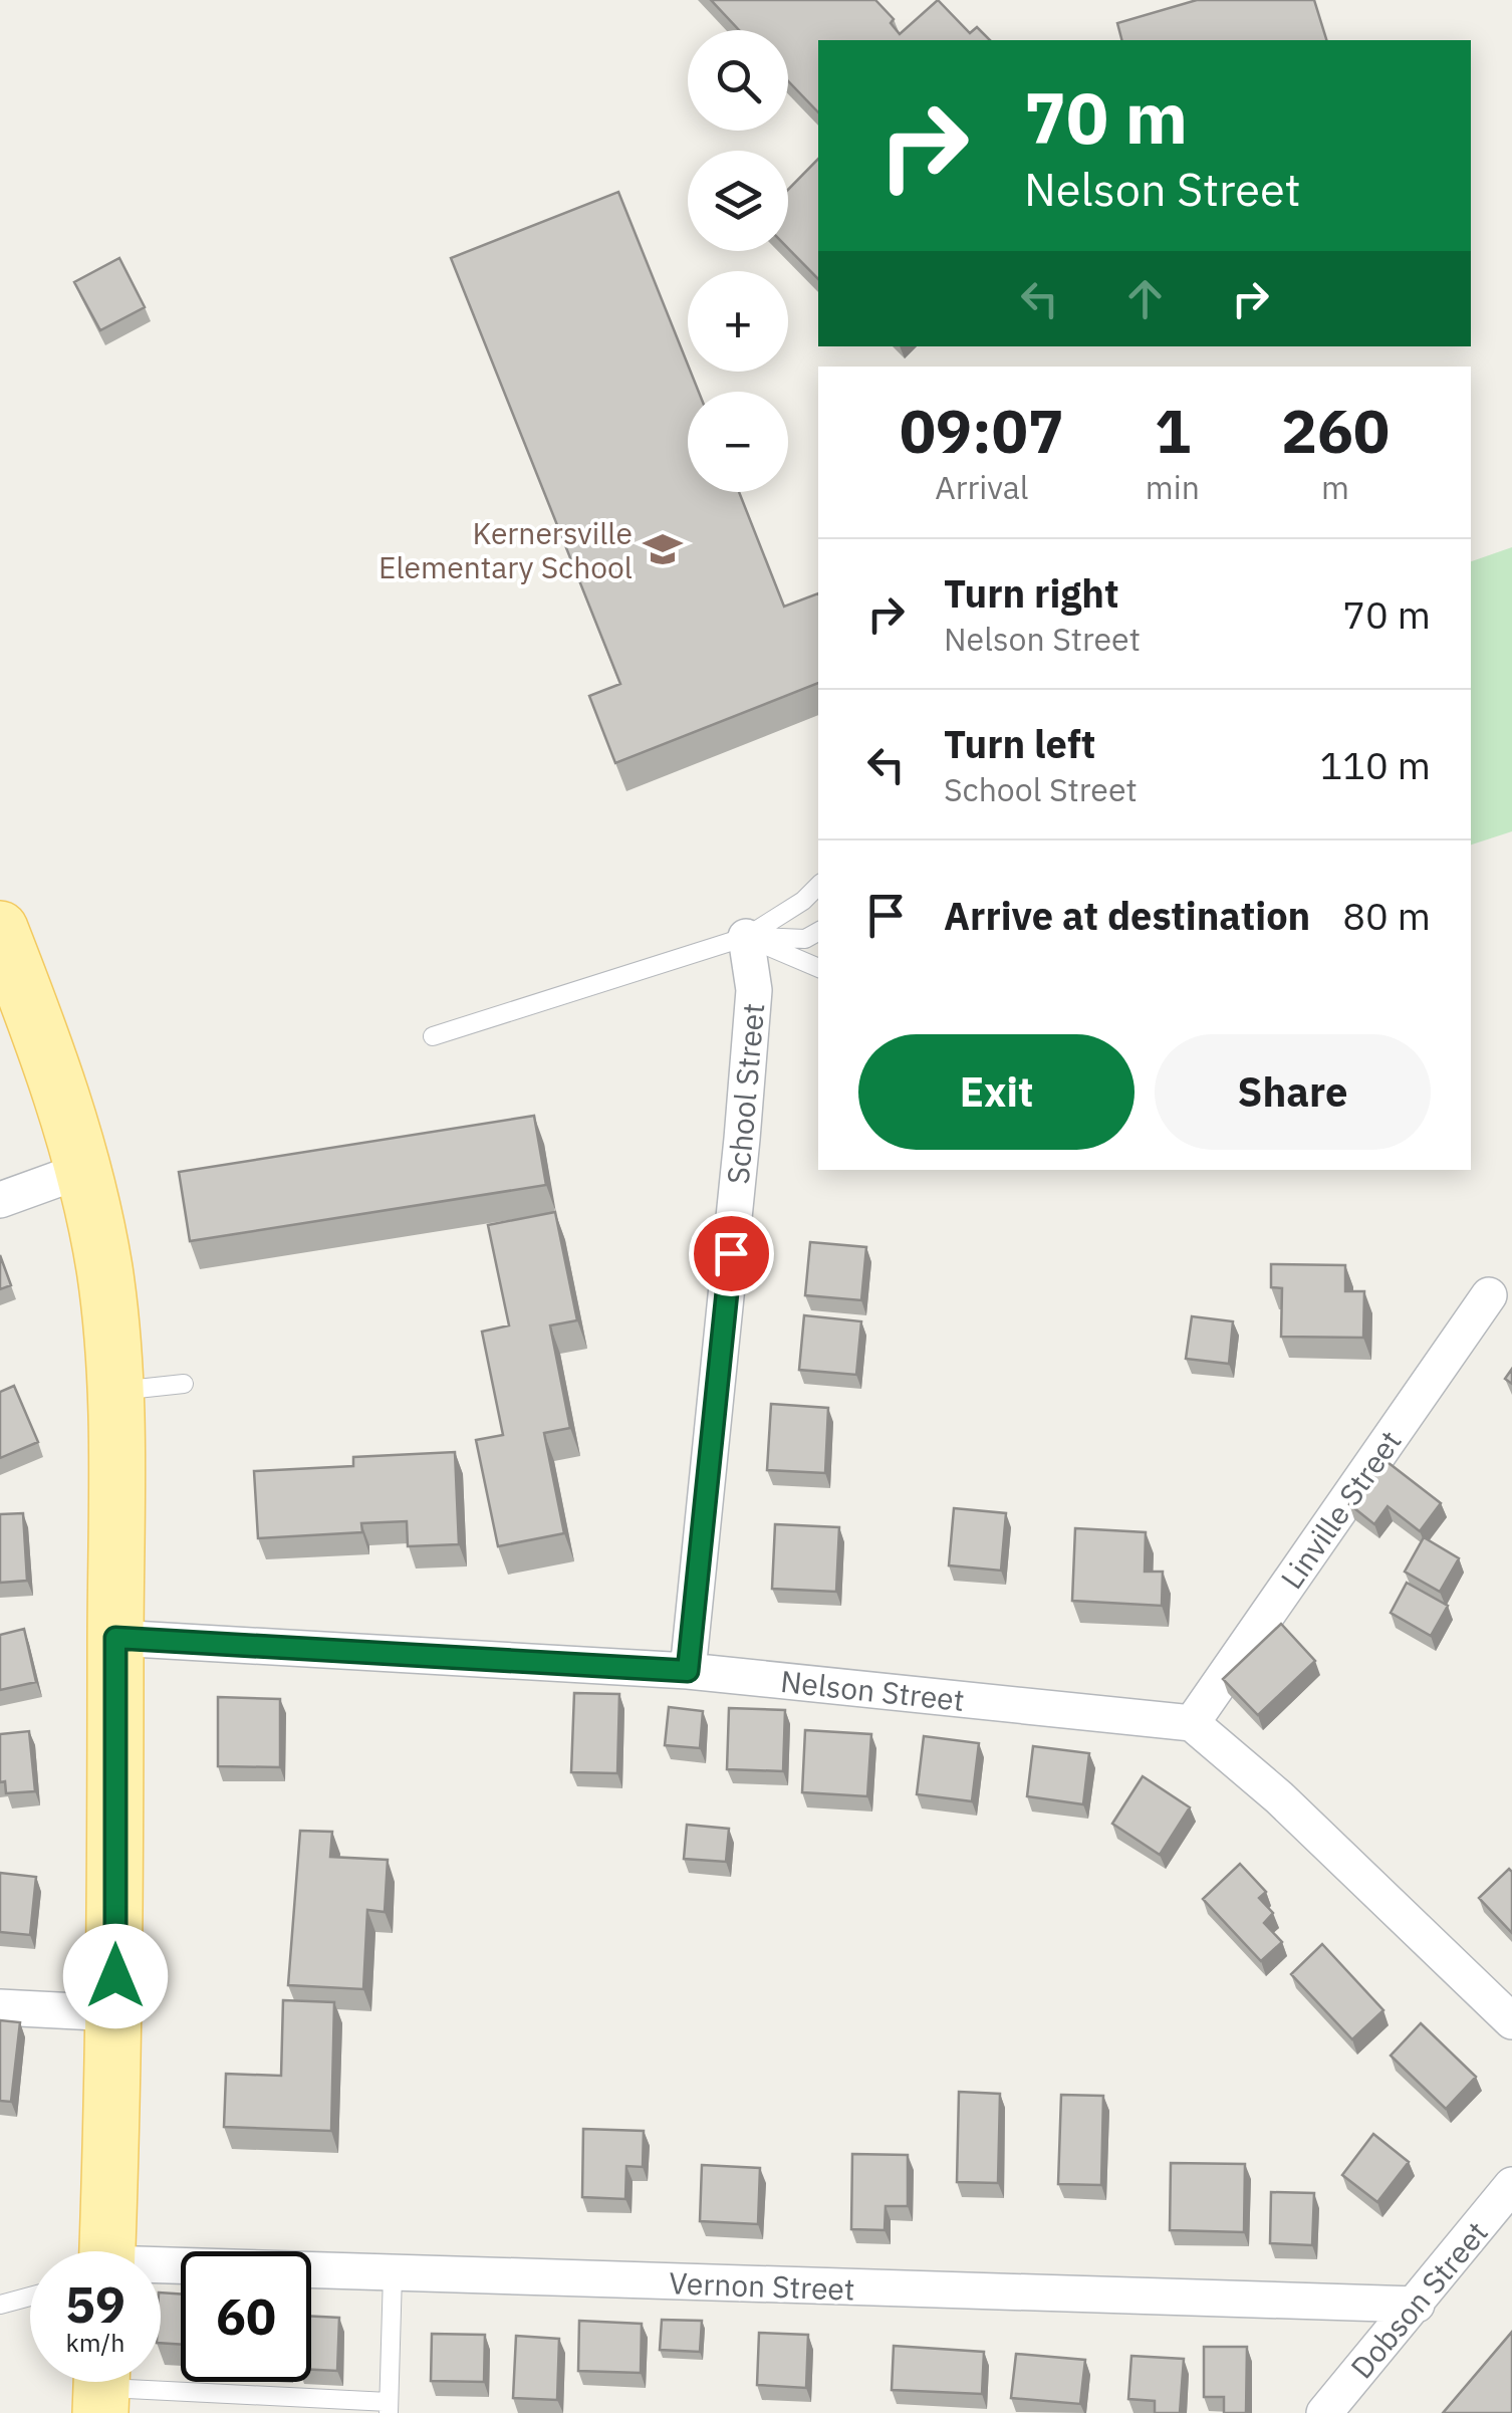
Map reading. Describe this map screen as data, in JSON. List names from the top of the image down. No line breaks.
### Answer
{"streets":{"street":["School Street","Linville Street","Nelson Street","Vernon Street","Dobson Street"]},"crossings":[["School Street","Nelson Street"],["Linville Street","Nelson Street"],["Vernon Street","Dobson Street"]],"places":{"school or university":["Kernersville Elementary School"]},"page":{"map_buttons":["+","−"],"turn":["70 m","Nelson Street"],"eta":["09:07","Arrival","1","min","260","m"],"list":[{"name":"Turn right","note":"Nelson Street","value":"70 m"},{"name":"Turn left","note":"School Street","value":"110 m"},{"name":"Arrive at destination","value":"80 m"}],"buttons":["Exit","Share"],"speed":"59 km/h","limit":"60"}}
